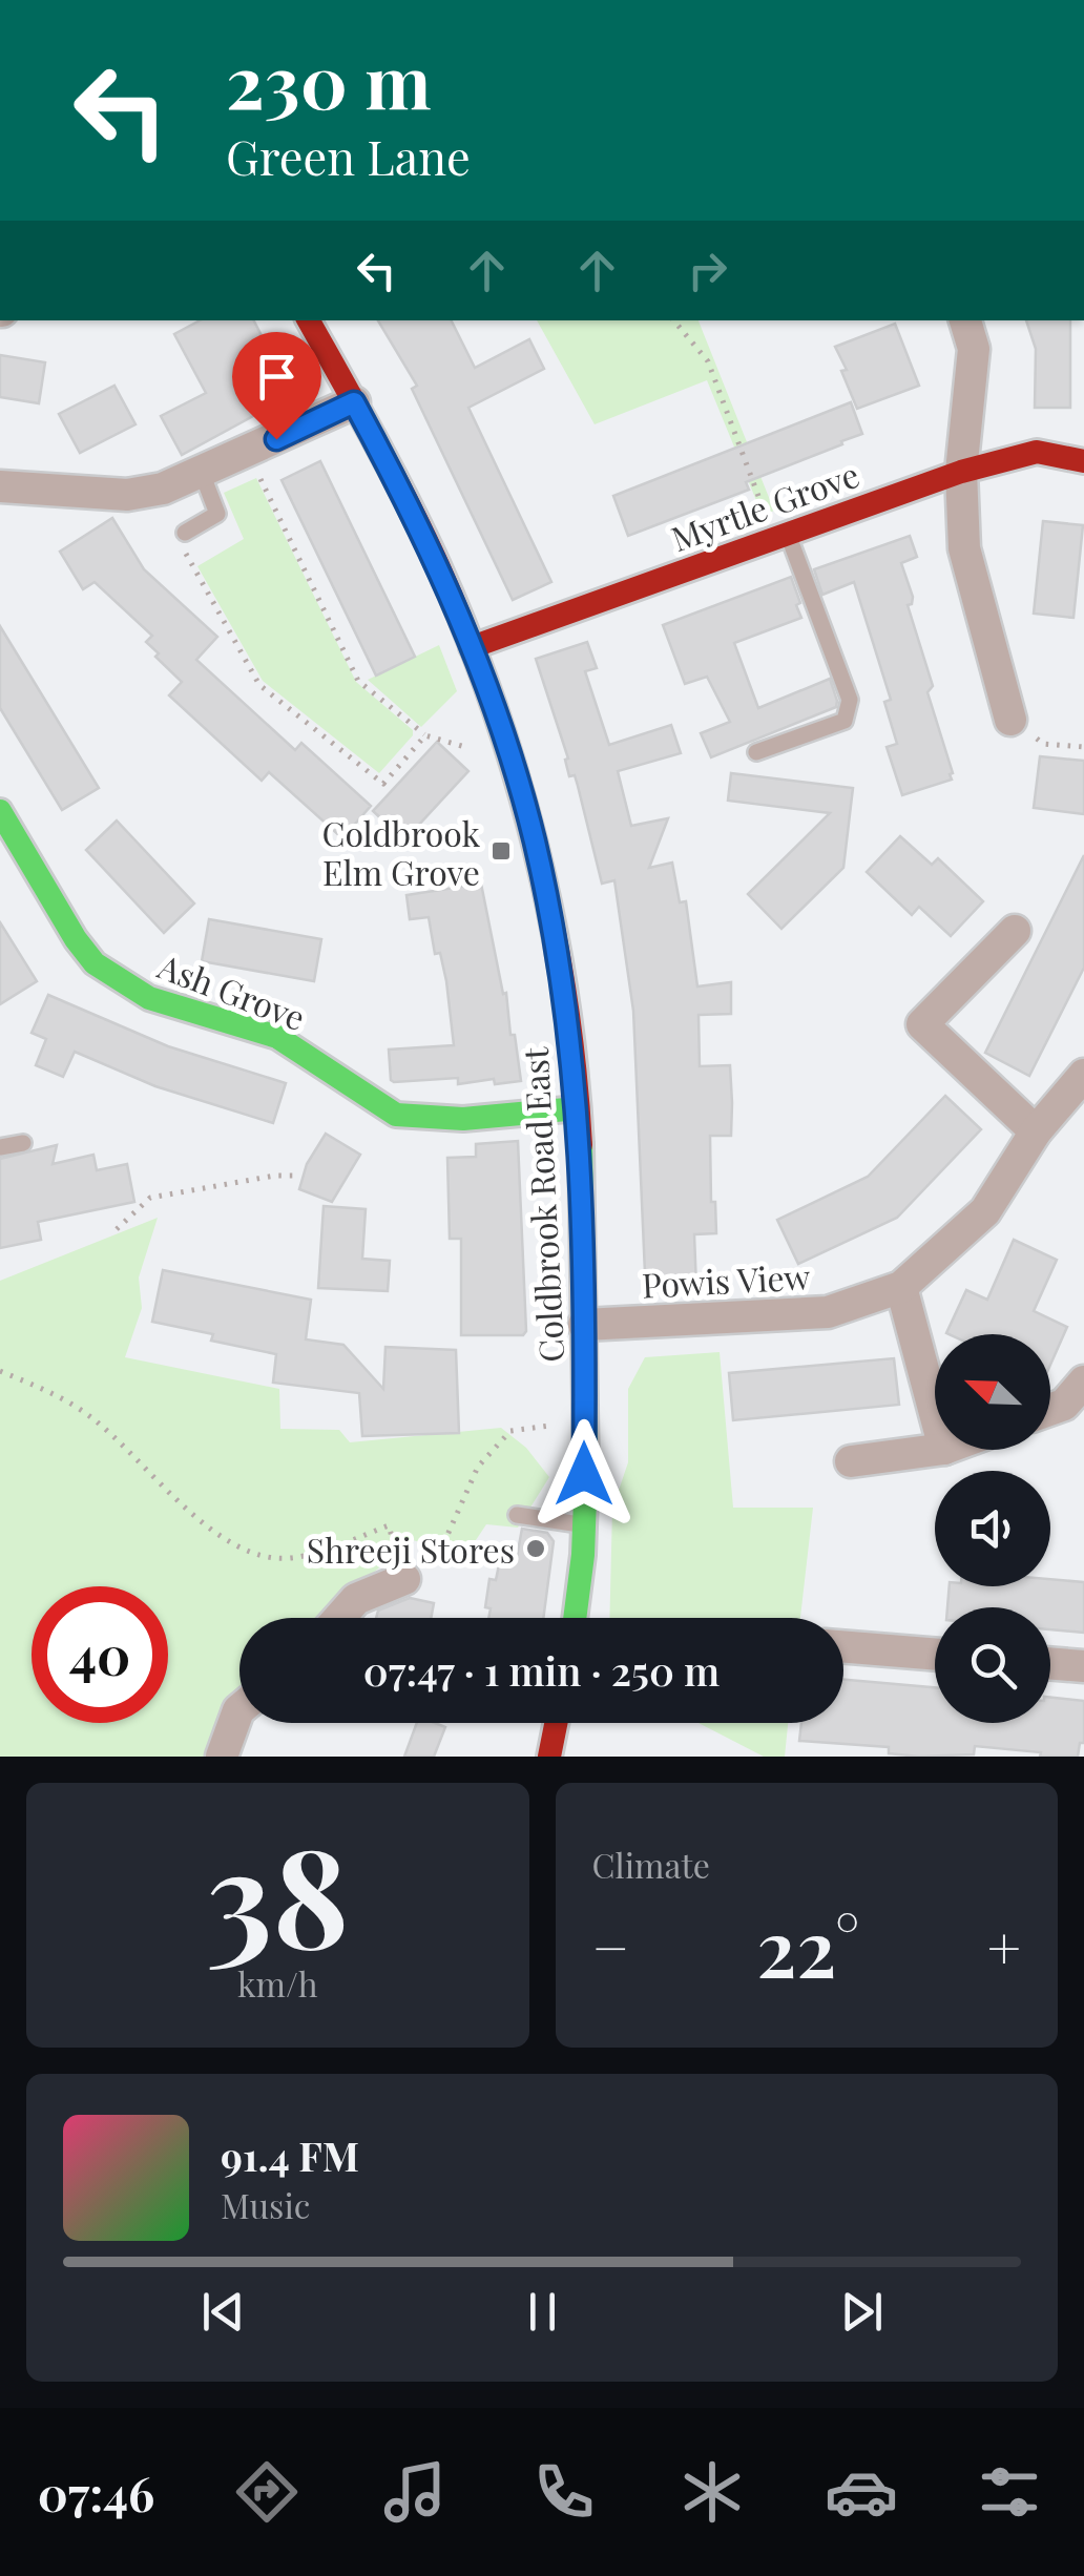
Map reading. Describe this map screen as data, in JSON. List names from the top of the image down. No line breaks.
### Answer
{"streets":{"street":["Myrtle Grove","Ash Grove","Coldbrook Road East","Powis View"]},"crossings":[["Myrtle Grove","Coldbrook Road East"],["Ash Grove","Coldbrook Road East"],["Coldbrook Road East","Powis View"]],"places":{"transit":["Coldbrook Elm Grove"],"other":["Shreeji Stores"]},"north":"top left","page":{"turn":["230 m","Green Lane"],"limit":"40","trip":"07:47 · 1 min · 250 m","tile":[["38","km/h"],"Climate"],"heat":["−","22°","+"],"song":["91.4 FM","Music"],"tabs":"07:46"}}
